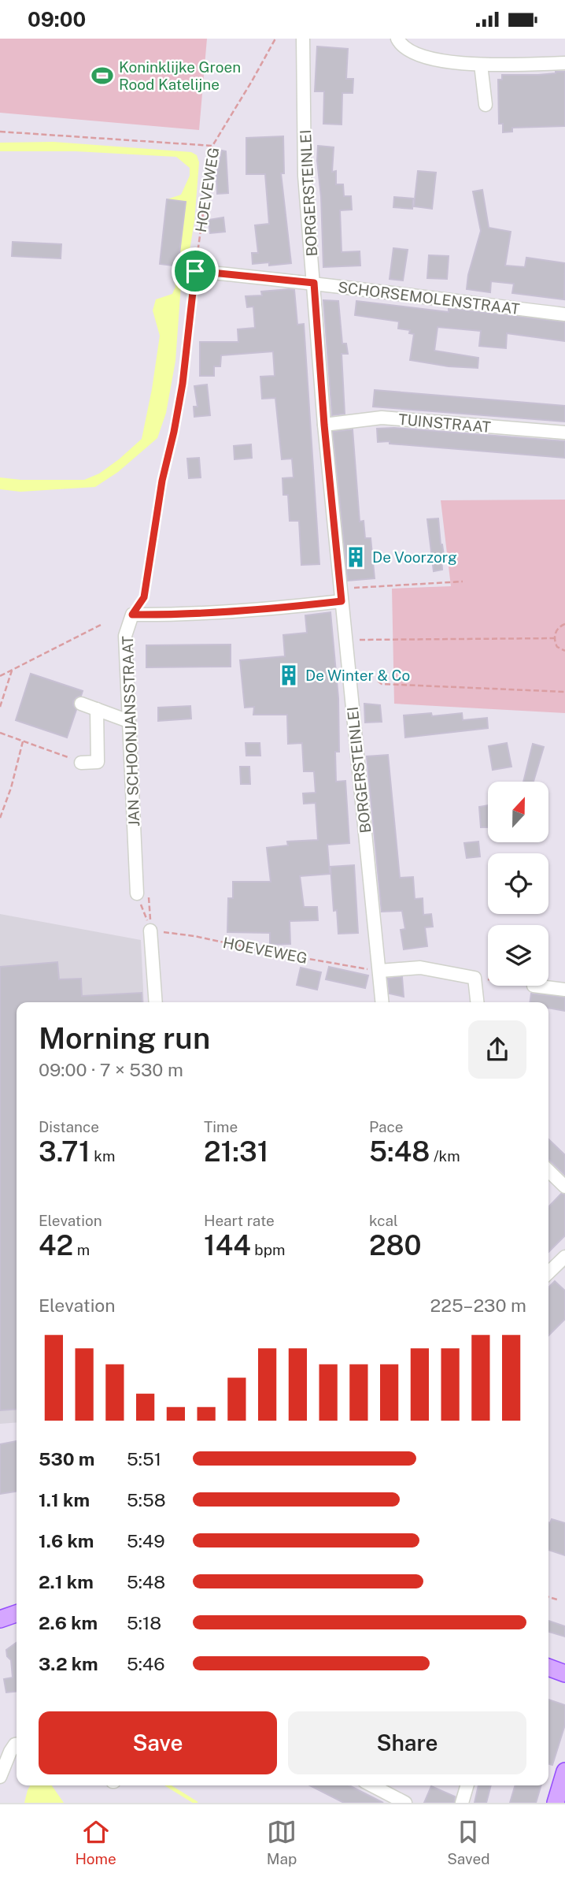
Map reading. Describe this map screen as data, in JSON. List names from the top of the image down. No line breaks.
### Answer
{"streets":{"street":["BORGERSTEINLEI","SCHORSEMOLENSTRAAT","TUINSTRAAT","JAN SCHOONJANSSTRAAT"],"path":["HOEVEWEG"]},"crossings":[["HOEVEWEG","BORGERSTEINLEI"],["HOEVEWEG","SCHORSEMOLENSTRAAT"],["HOEVEWEG","JAN SCHOONJANSSTRAAT"],["BORGERSTEINLEI","SCHORSEMOLENSTRAAT"],["BORGERSTEINLEI","TUINSTRAAT"],["BORGERSTEINLEI","JAN SCHOONJANSSTRAAT"]],"places":{"sports":["Koninklijke Groen Rood Katelijne"],"building":["De Voorzorg","De Winter & Co"]},"north":"top","page":{"status":"09:00","heading":["Morning run","09:00 · 7 × 530 m"],"stats":[["Distance","3.71 km"],["Time","21:31"],["Pace","5:48 /km"],["Elevation","42 m"],["Heart rate","144 bpm"],["kcal","280"]],"chart":["Elevation","225–230 m"],"list":[{"name":"530 m","note":"5:51"},{"name":"1.1 km","note":"5:58"},{"name":"1.6 km","note":"5:49"},{"name":"2.1 km","note":"5:48"},{"name":"2.6 km","note":"5:18"},{"name":"3.2 km","note":"5:46"}],"buttons":["Save","Share"],"tabs":["Home","Map","Saved"]}}
